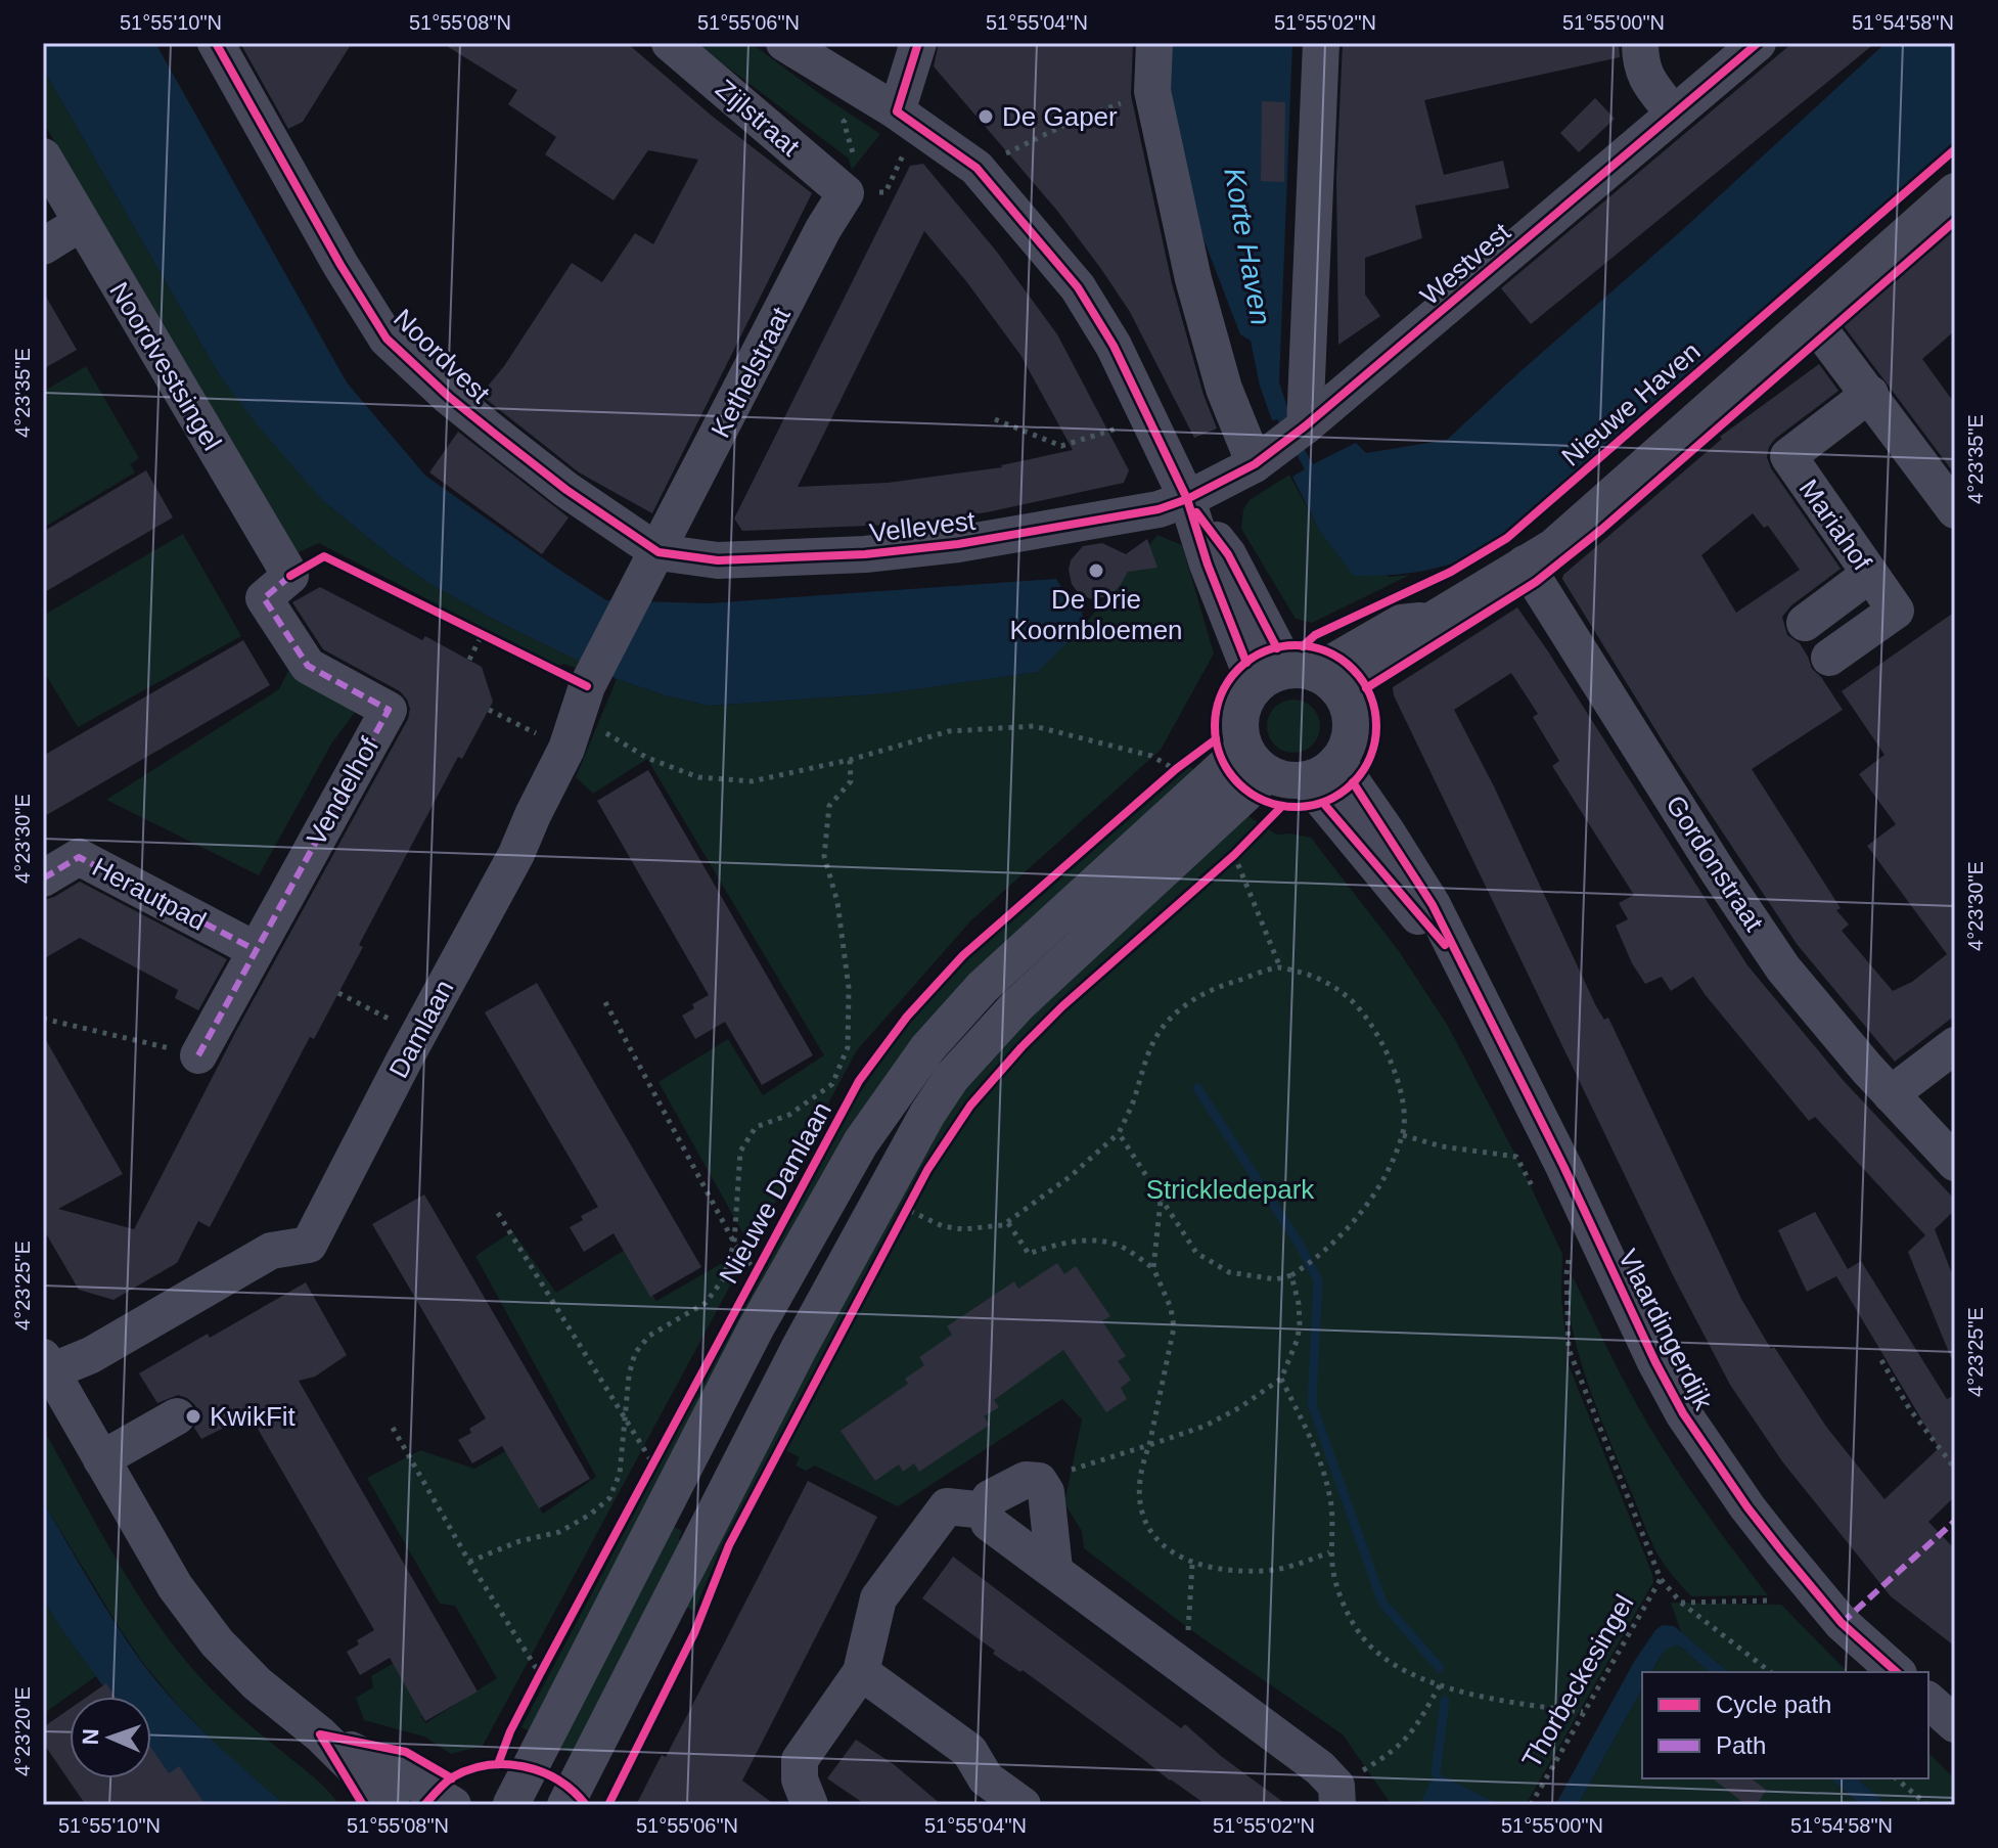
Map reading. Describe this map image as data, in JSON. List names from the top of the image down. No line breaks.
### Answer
{"streets":{"street":["Zijlstraat","Westvest","Noordvest","Noordvestsingel","Kethelstraat","Nieuwe Haven","Mariahof","Vellevest","Vendelhof","Gordonstraat","Herautpad","Damlaan","Nieuwe Damlaan","Vlaardingerdijk"],"path":["Thorbeckesingel"]},"crossings":[["Zijlstraat","Kethelstraat"],["Westvest","Vellevest"],["Noordvest","Kethelstraat"],["Noordvest","Vellevest"],["Noordvest","Damlaan"],["Noordvestsingel","Vendelhof"],["Kethelstraat","Vellevest"],["Kethelstraat","Damlaan"],["Nieuwe Haven","Gordonstraat"],["Nieuwe Haven","Nieuwe Damlaan"],["Nieuwe Haven","Vlaardingerdijk"],["Vellevest","Damlaan"],["Vendelhof","Herautpad"],["Nieuwe Damlaan","Vlaardingerdijk"]],"water":["Korte Haven"],"parks":["Strickledepark"],"places":["De Gaper","De Drie Koornbloemen","KwikFit"],"legend":["Cycle path","Path"],"north":"left","coordinates":["51°55'10\"N","51°55'08\"N","51°55'06\"N","51°55'04\"N","51°55'02\"N","51°55'00\"N","51°54'58\"N","4°23'35\"E","4°23'30\"E","4°23'25\"E","4°23'20\"E"]}
